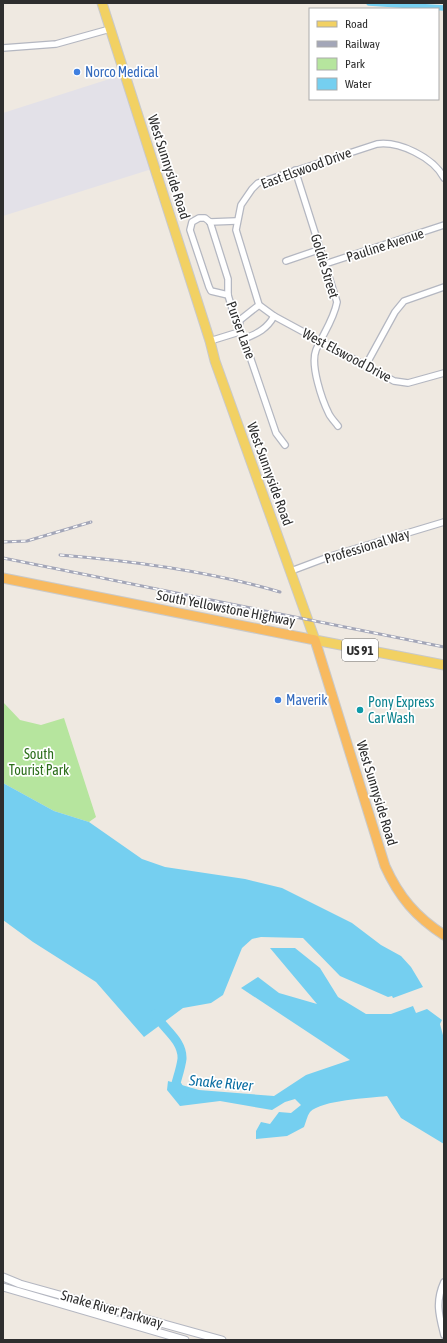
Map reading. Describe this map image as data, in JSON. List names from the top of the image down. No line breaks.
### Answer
{"streets":{"highway":["West Sunnyside Road","South Yellowstone Highway"],"main road":["US 91"],"street":["East Elswood Drive","Pauline Avenue","Goldie Street","Purser Lane","West Elswood Drive","Professional Way","Snake River Parkway"]},"crossings":[["West Sunnyside Road","Professional Way"],["West Sunnyside Road","South Yellowstone Highway"],["East Elswood Drive","Goldie Street"],["Pauline Avenue","Goldie Street"],["Goldie Street","West Elswood Drive"]],"water":["Snake River"],"parks":["South Tourist Park"],"places":["Norco Medical","Maverik","Pony Express Car Wash"],"legend":["Road","Railway","Park","Water"]}
